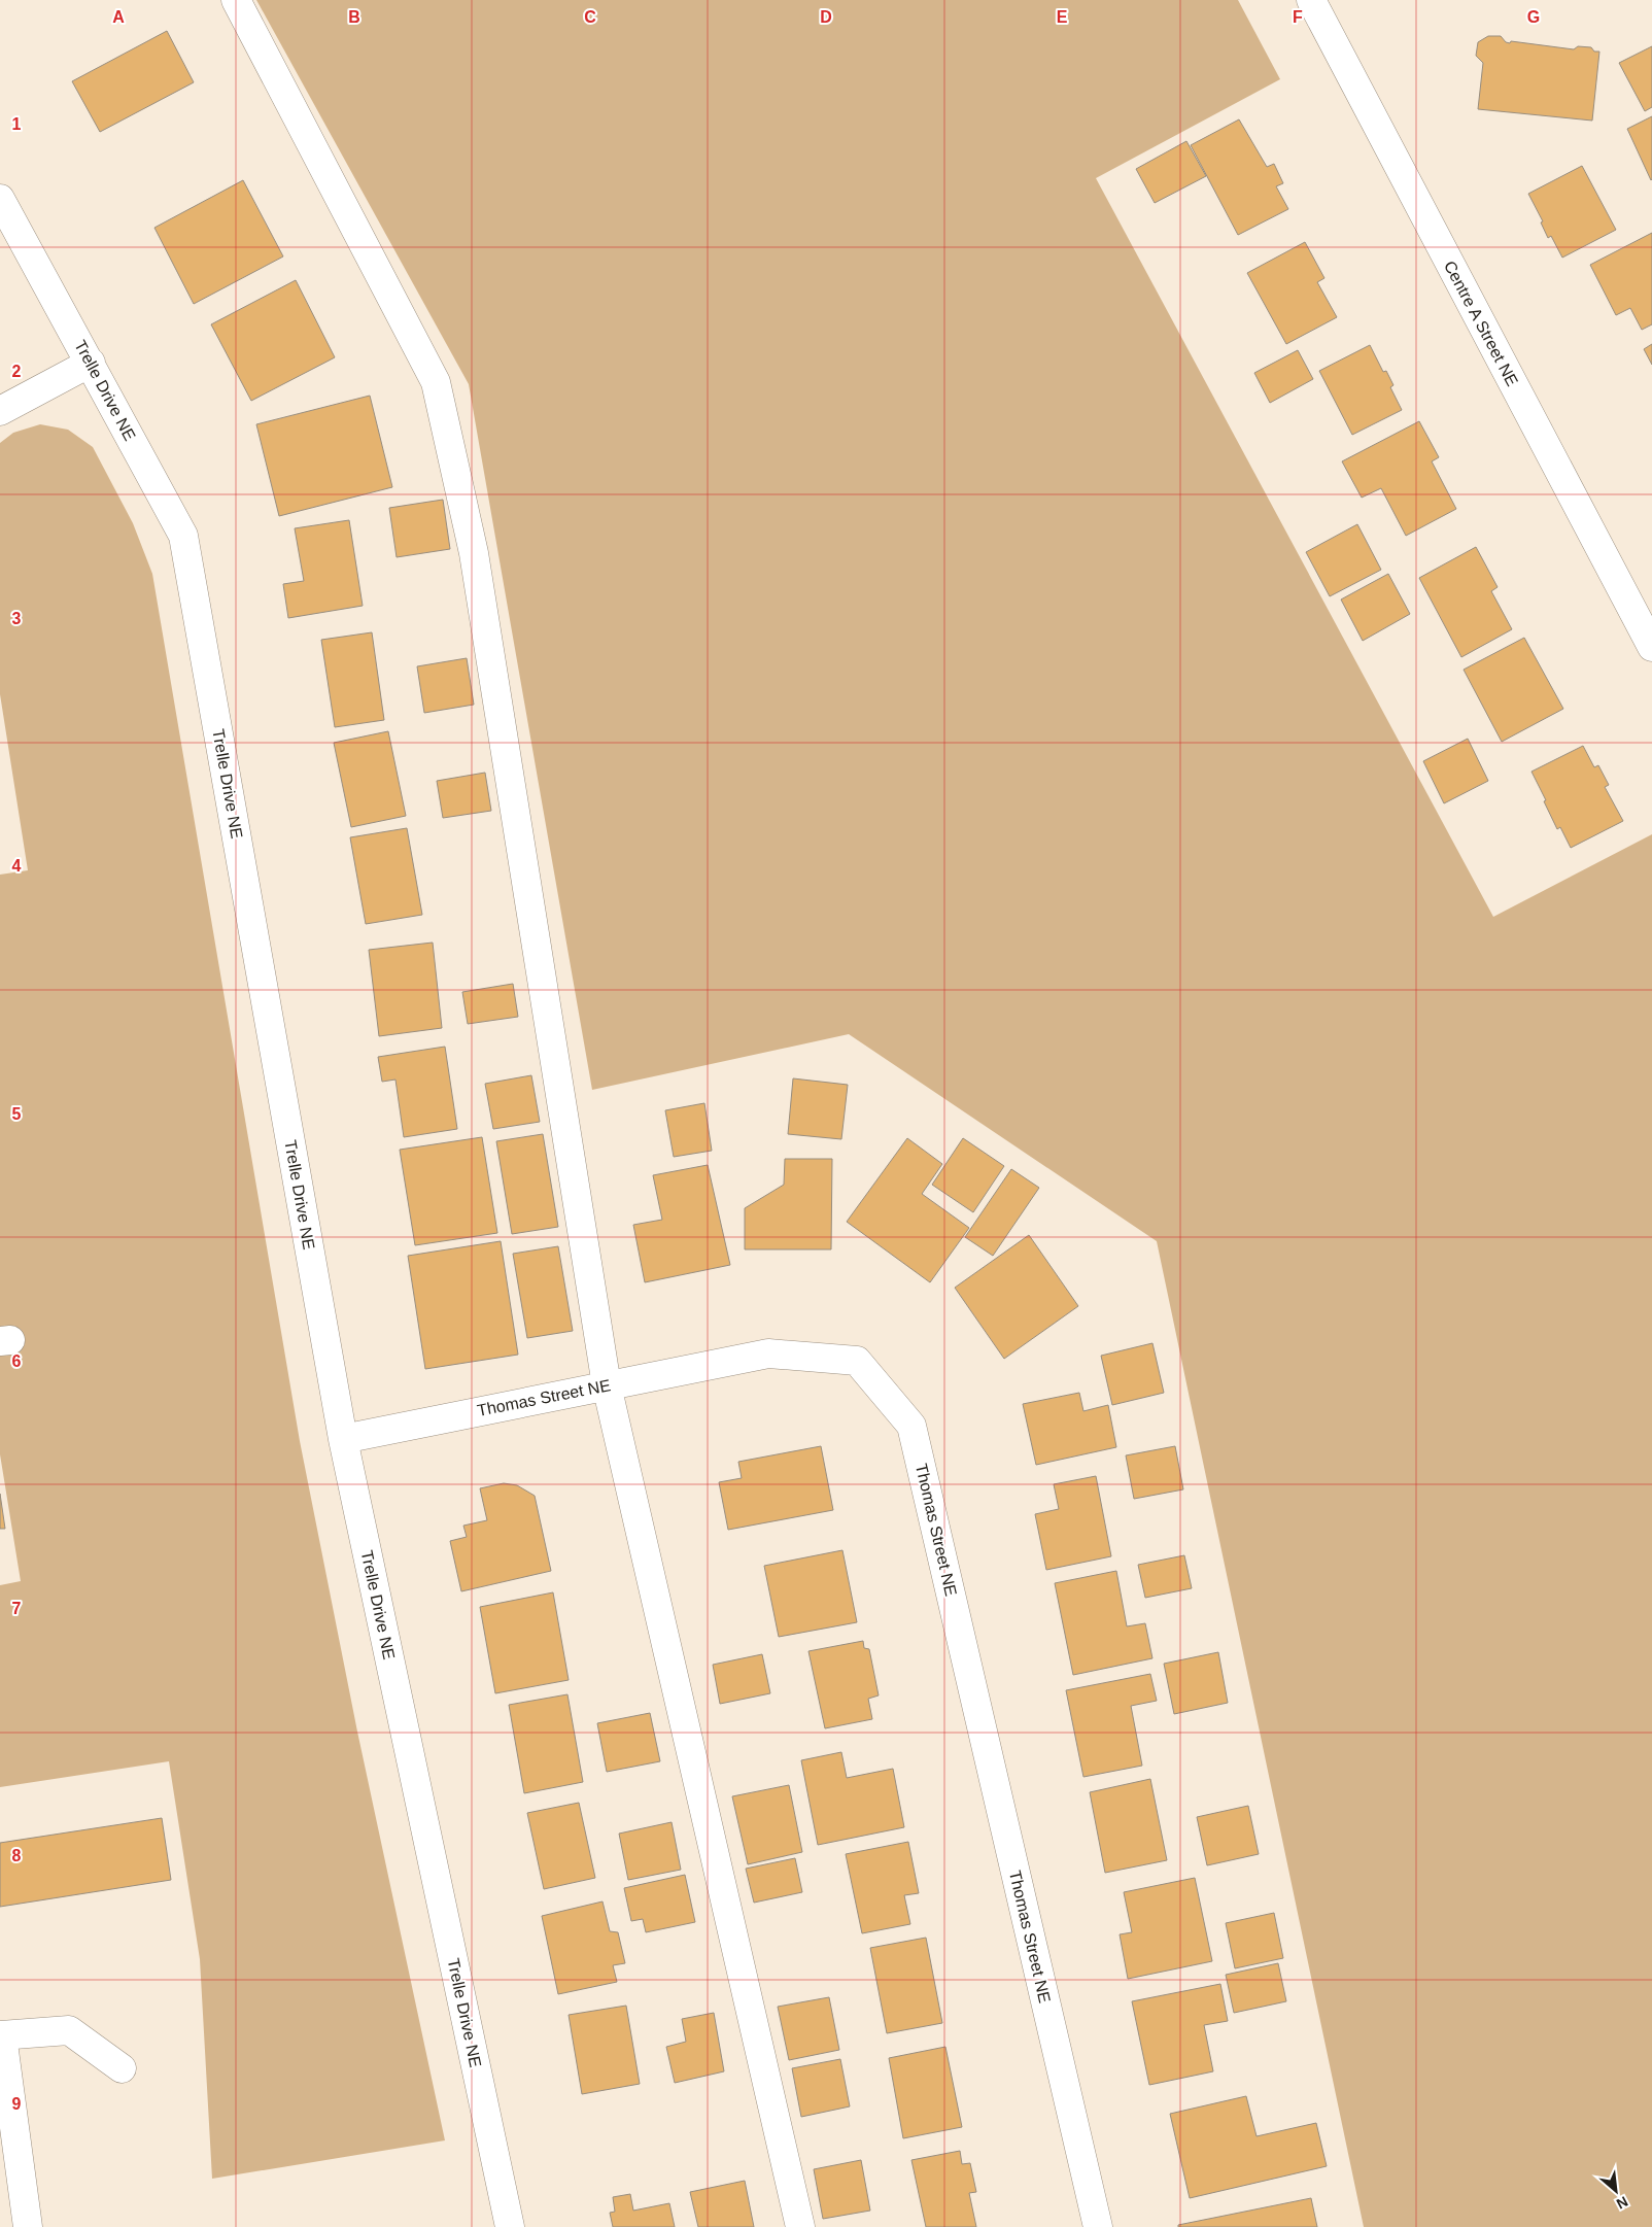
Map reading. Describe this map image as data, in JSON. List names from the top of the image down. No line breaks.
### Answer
{"streets":{"street":["Centre A Street NE","Trelle Drive NE","Thomas Street NE"]},"crossings":[["Trelle Drive NE","Thomas Street NE"]],"north":"bottom right","grid":{"columns":["A","B","C","D","E","F","G"],"rows":["1","2","3","4","5","6","7","8","9"]}}
